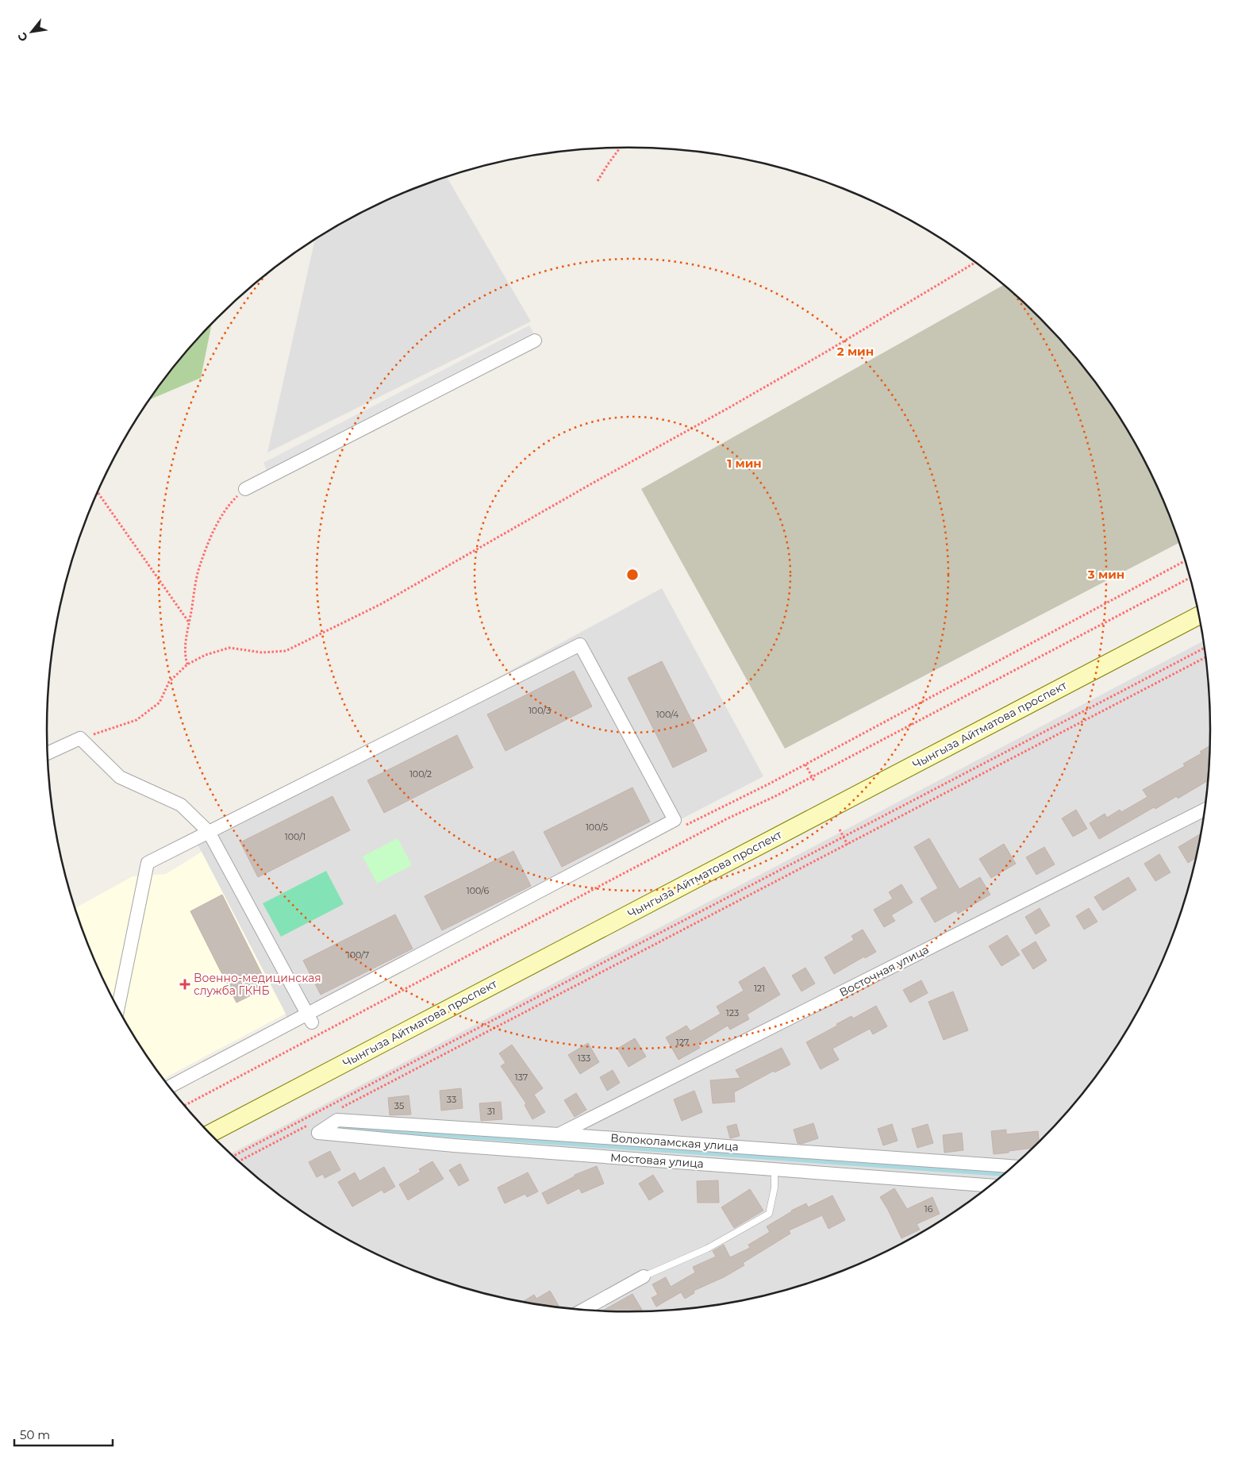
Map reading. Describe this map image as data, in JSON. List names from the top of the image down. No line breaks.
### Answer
{"streets":{"main road":["Чынгыза Айтматова проспект"],"street":["Восточная улица","Волоколамская улица","Мостовая улица"]},"crossings":[["Восточная улица","Волоколамская улица"],["Волоколамская улица","Мостовая улица"]],"places":{"health":["Военно-медицинская служба ГКНБ"]},"house_numbers":["100/3","100/4","100/2","100/5","100/1","100/6","100/7","121","123","127","133","137","33","35","31","16"],"scale_bar":"50 m","north":"bottom left","rings":["2 мин","1 мин","3 мин"]}
